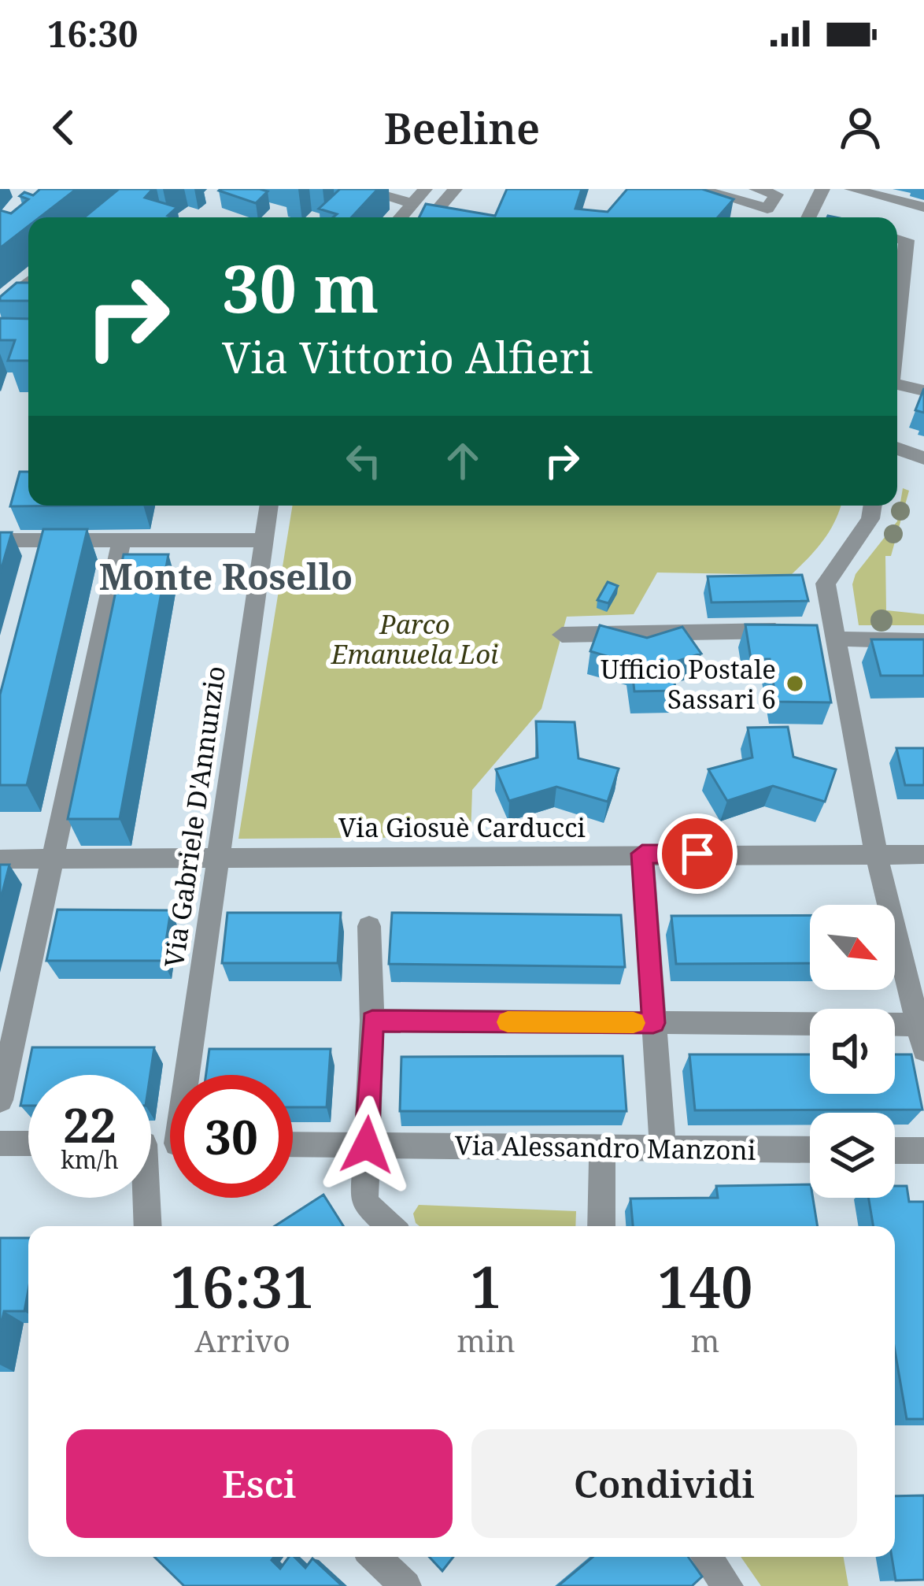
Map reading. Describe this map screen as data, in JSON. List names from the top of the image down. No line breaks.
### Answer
{"streets":{"street":["Via Gabriele D'Annunzio","Via Giosuè Carducci","Via Alessandro Manzoni"]},"crossings":[["Via Gabriele D'Annunzio","Via Giosuè Carducci"]],"districts":["Monte Rosello"],"parks":["Parco Emanuela Loi"],"places":["Ufficio Postale Sassari 6"],"north":"bottom right","page":{"status":"16:30","header":"Beeline","turn":["30 m","Via Vittorio Alfieri"],"speed":"22 km/h","limit":"30","eta":["16:31","Arrivo","1","min","140","m"],"buttons":["Esci","Condividi"]}}
